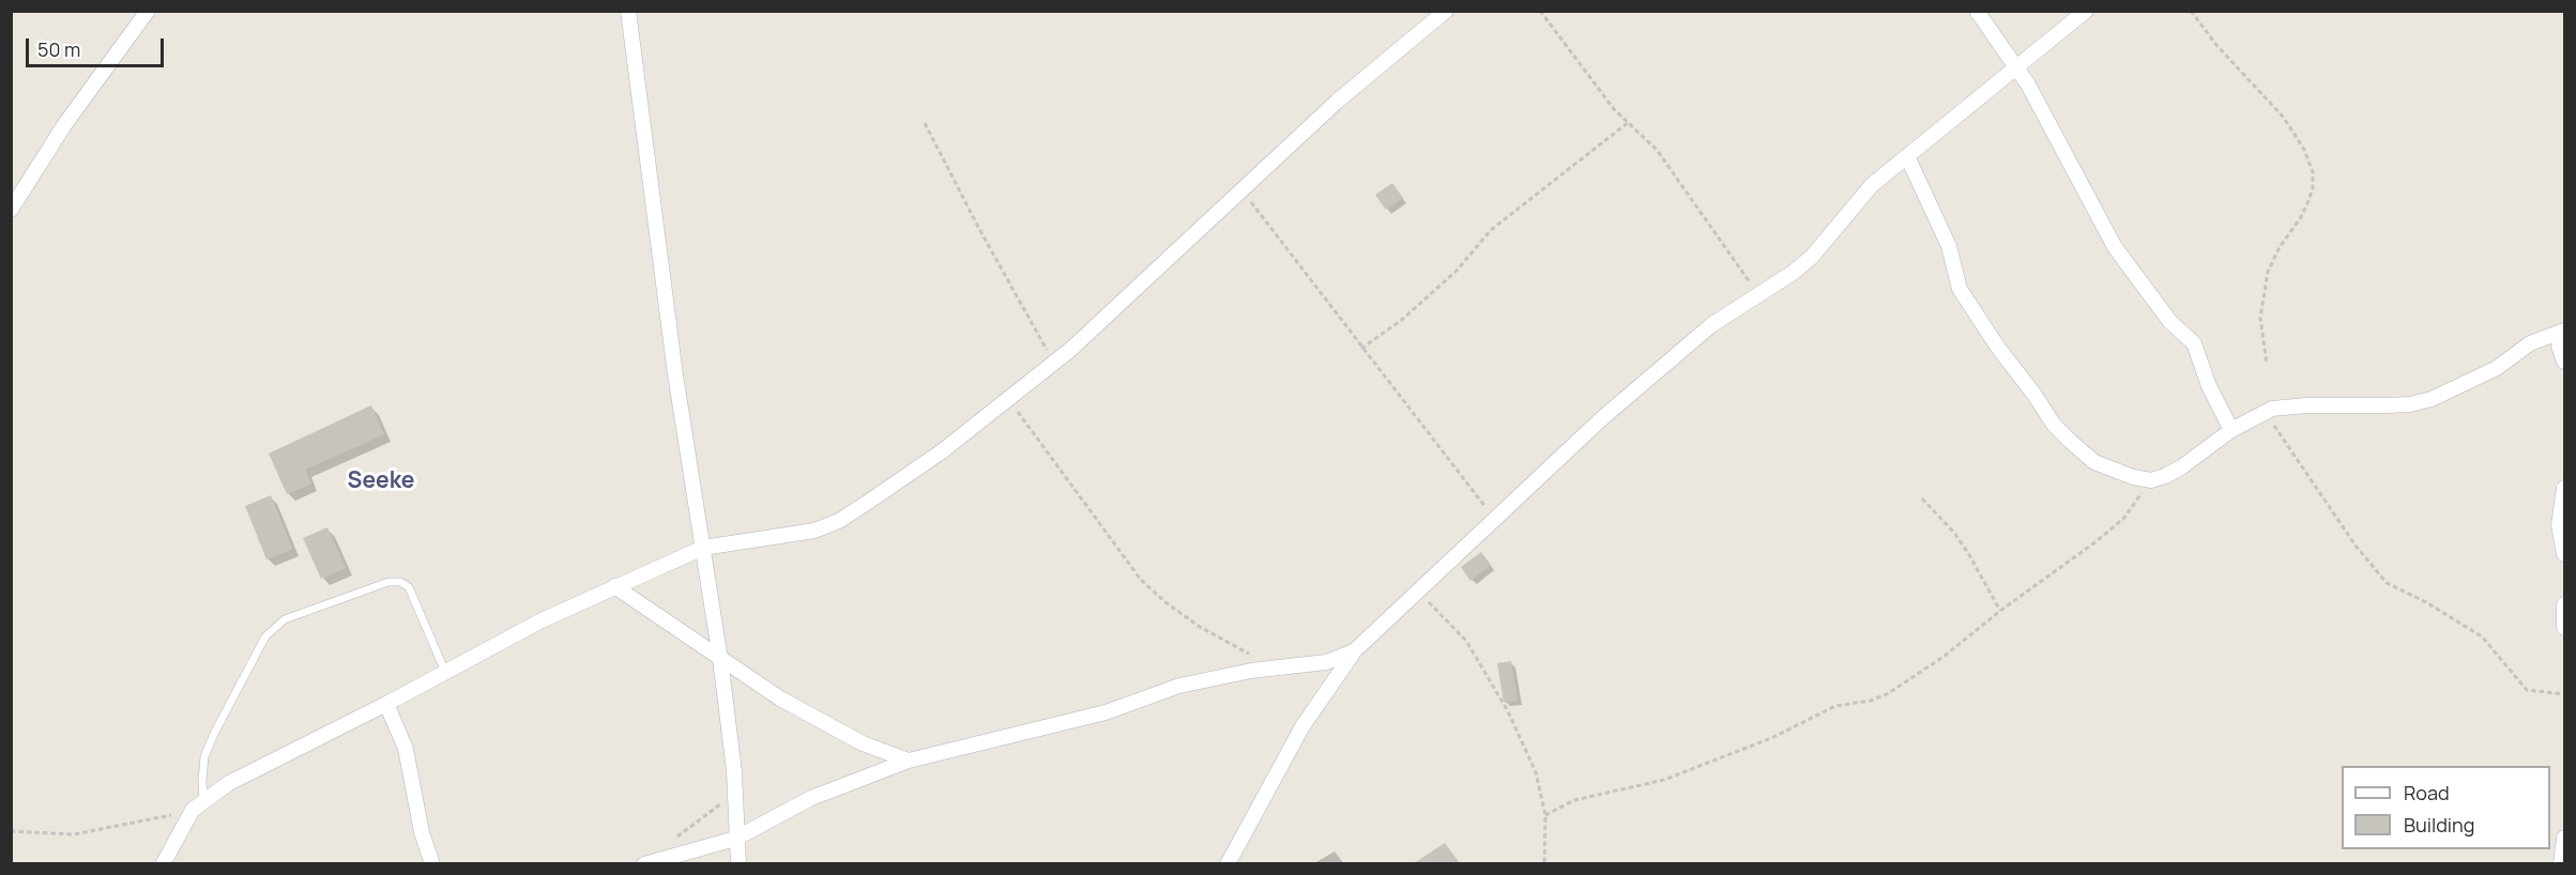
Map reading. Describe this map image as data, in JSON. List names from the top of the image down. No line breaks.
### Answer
{"districts":["Seeke"],"legend":["Road","Building"],"scale_bar":"50 m"}
